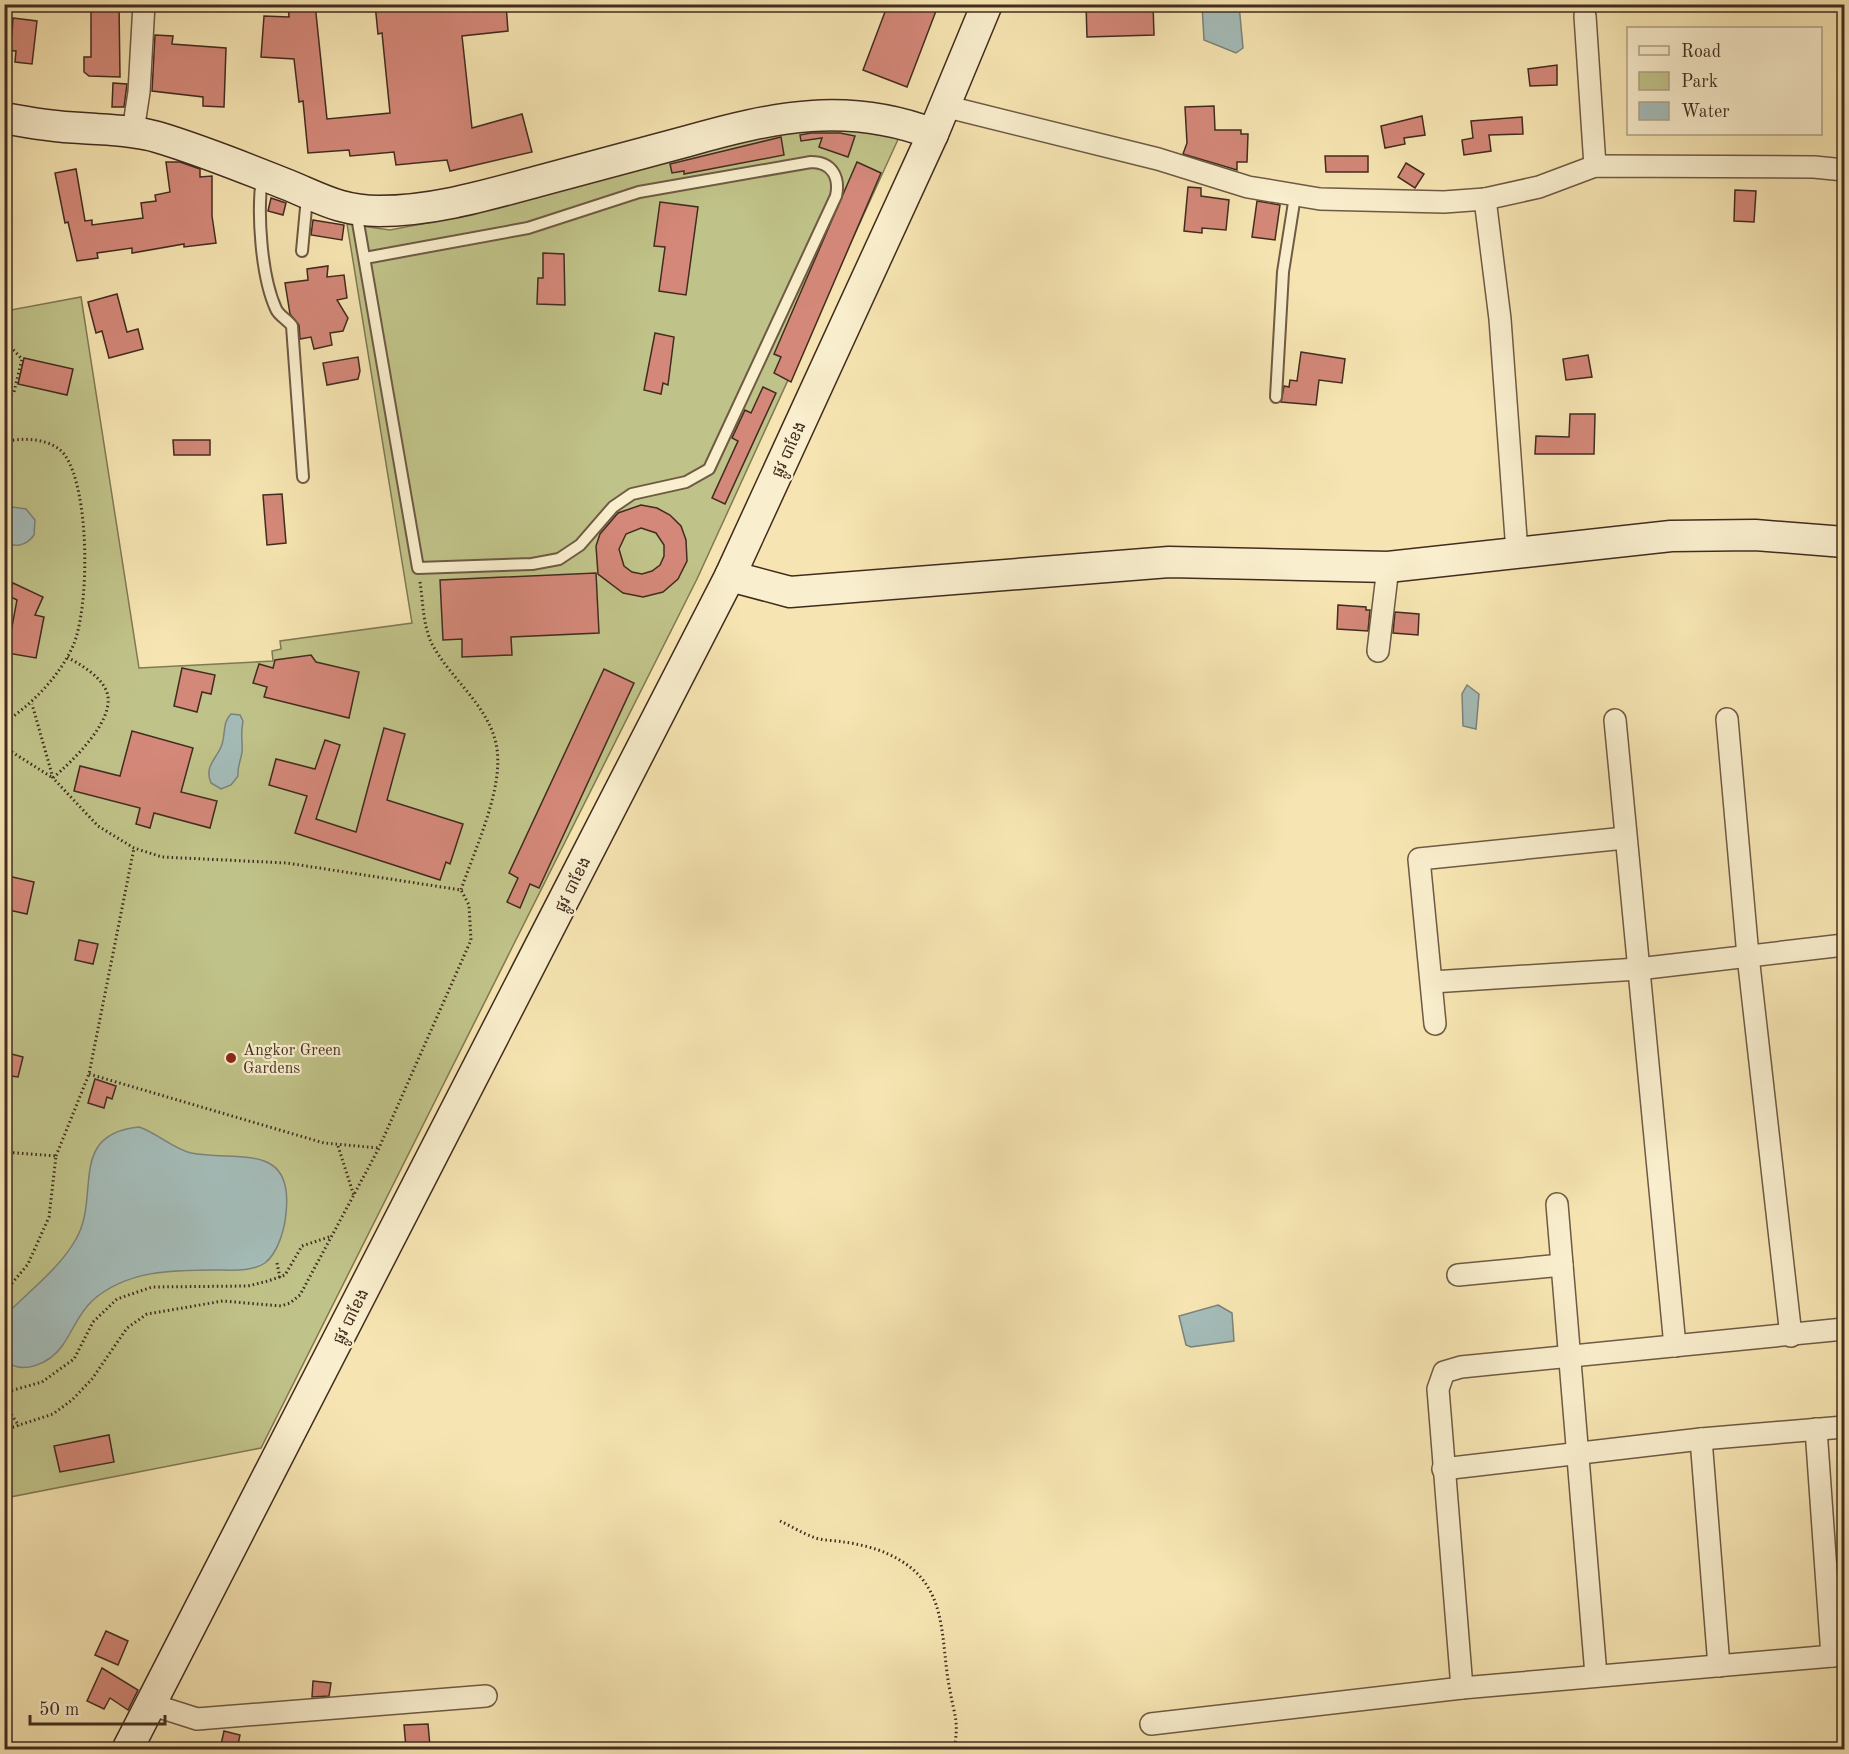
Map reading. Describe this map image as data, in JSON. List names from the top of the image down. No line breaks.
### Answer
{"streets":{"street":["ផ្លូវ បាខែង"]},"places":["Angkor Green Gardens"],"legend":["Road","Park","Water"],"scale_bar":"50 m"}
